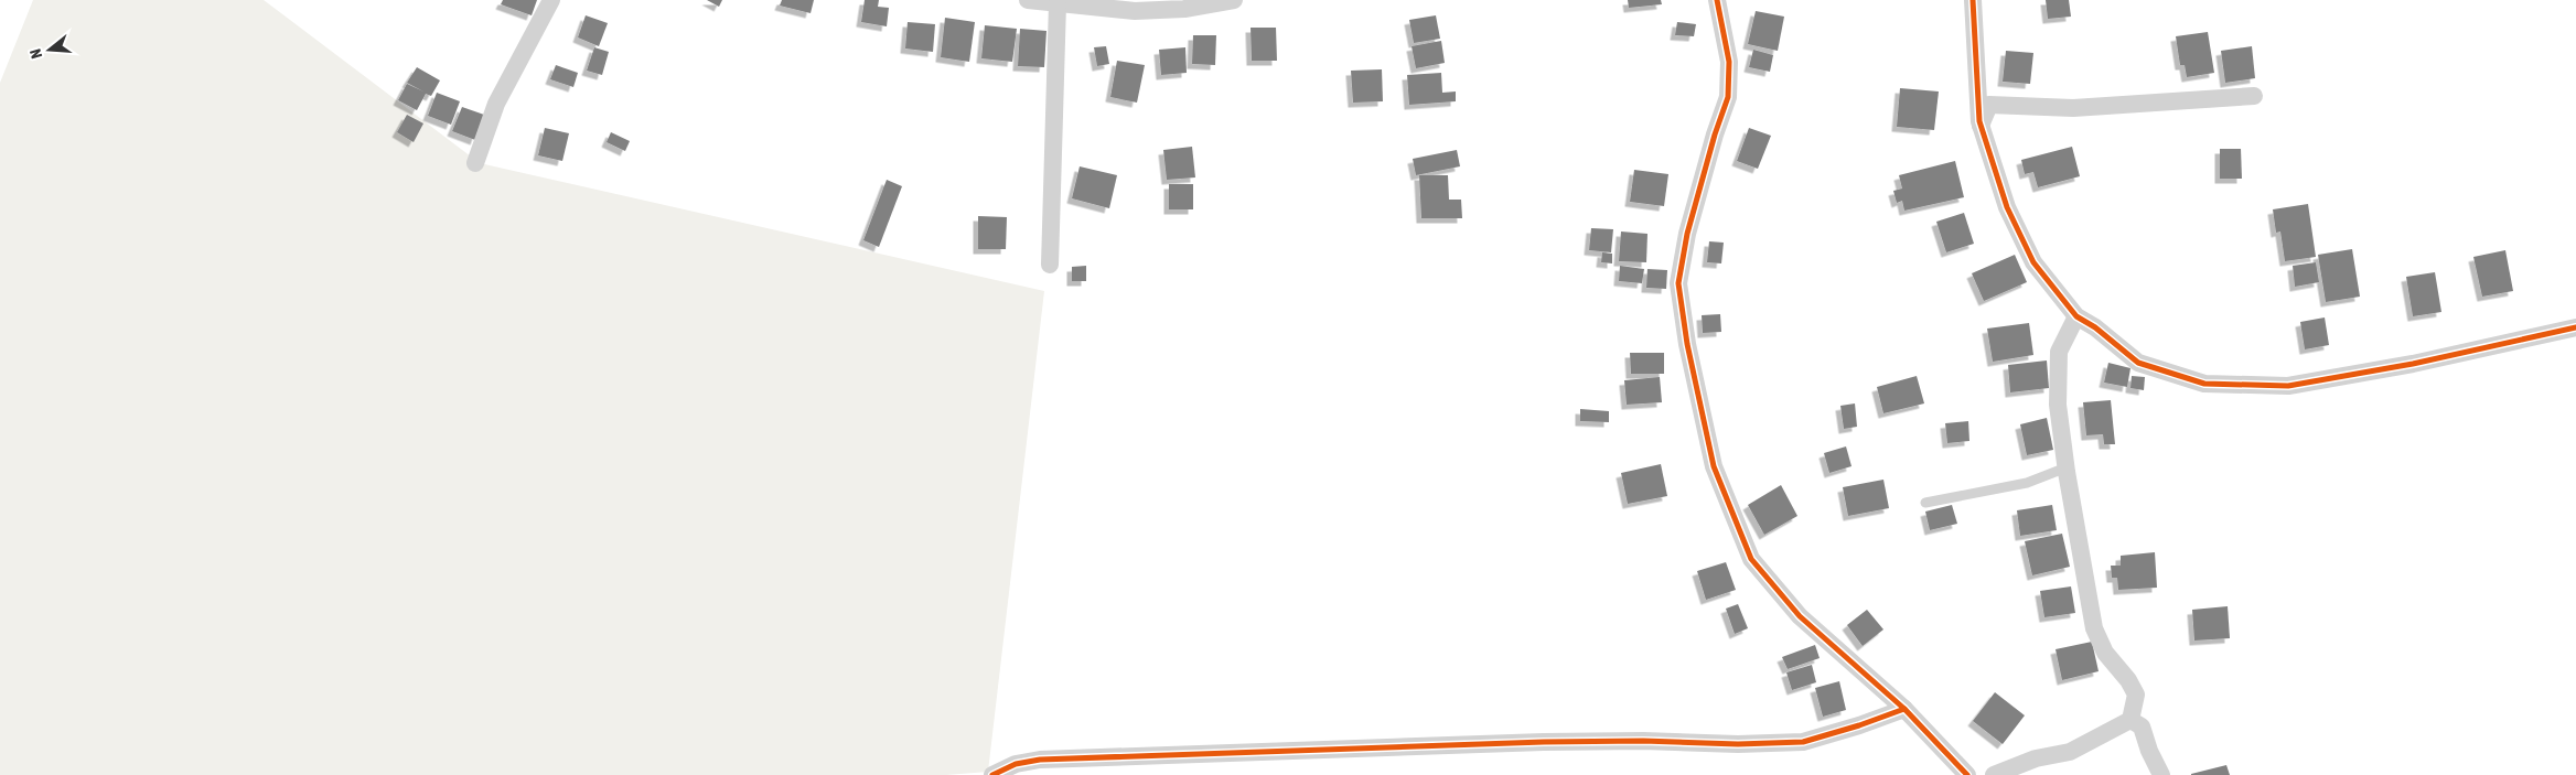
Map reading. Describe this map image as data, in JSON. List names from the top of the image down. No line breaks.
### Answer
{"north":"left"}
